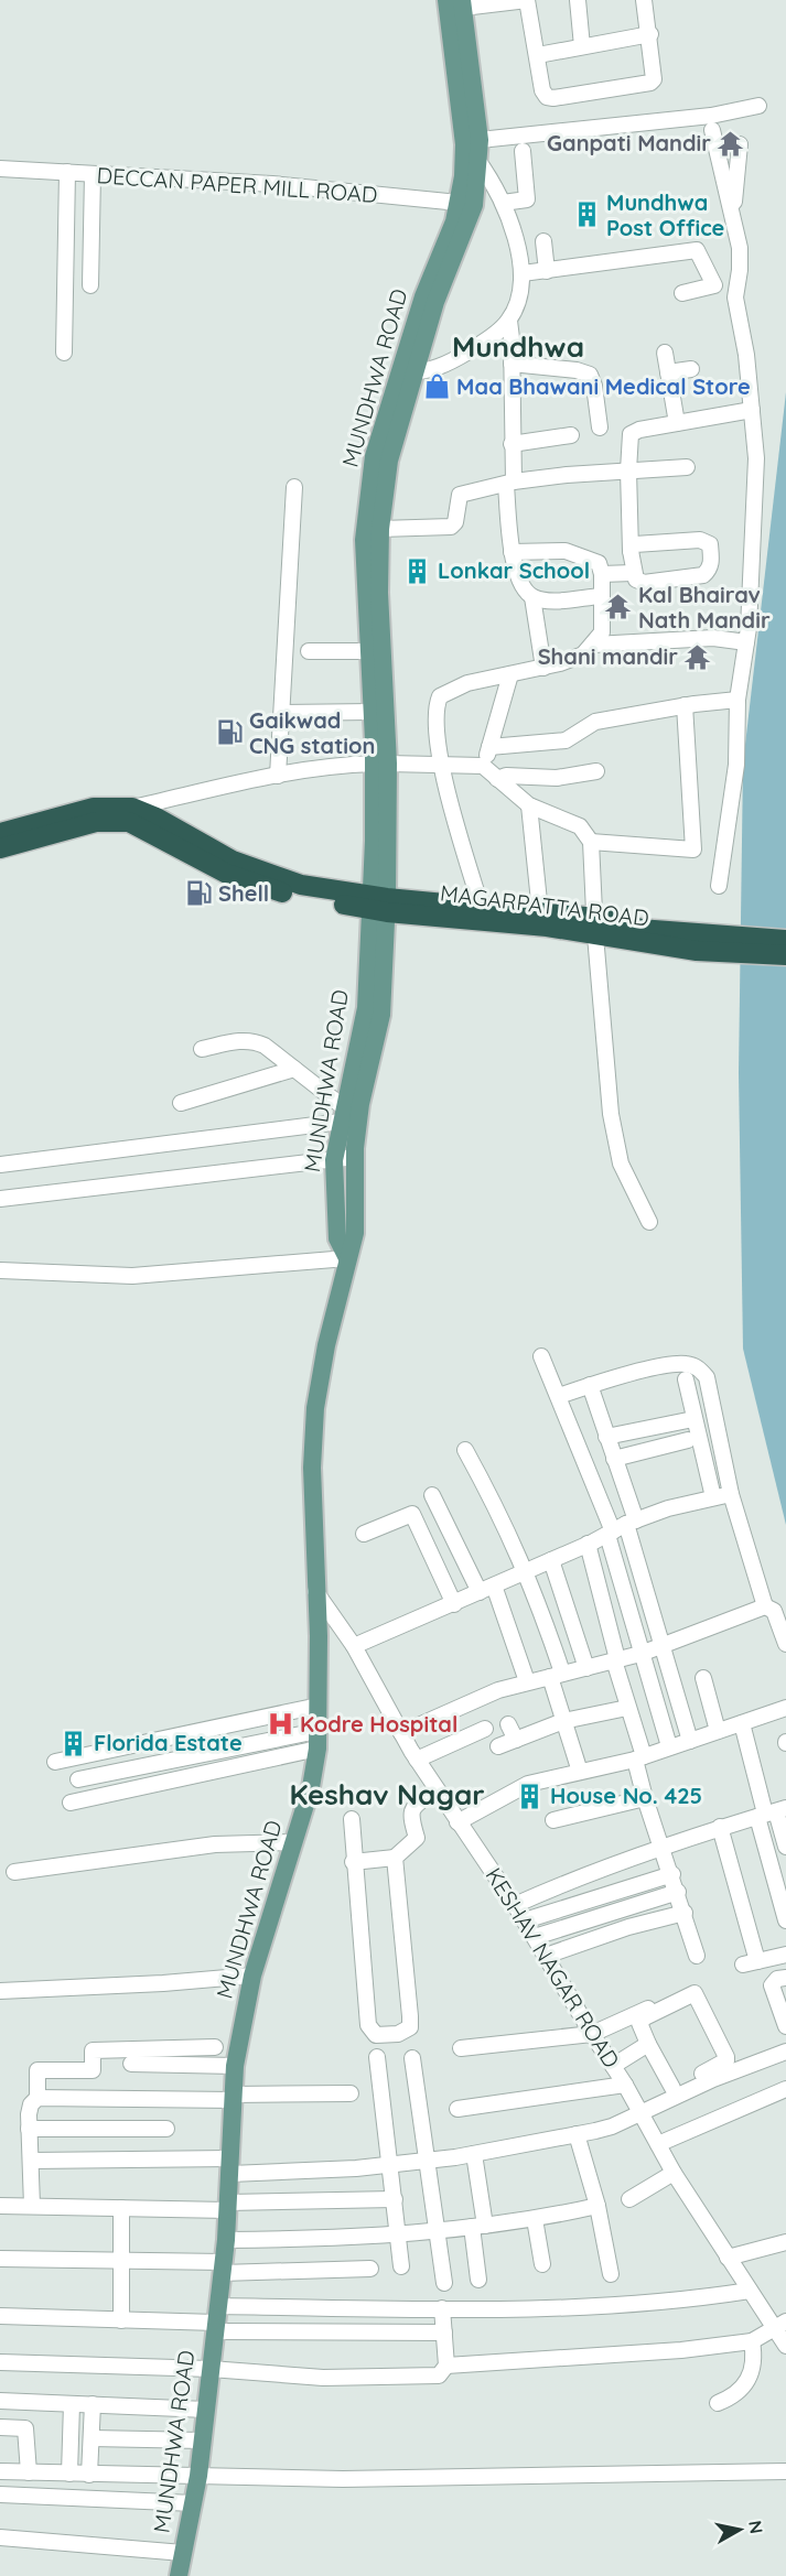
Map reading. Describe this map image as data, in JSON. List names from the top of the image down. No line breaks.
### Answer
{"streets":{"highway":["MAGARPATTA ROAD"],"main road":["MUNDHWA ROAD"],"street":["DECCAN PAPER MILL ROAD","KESHAV NAGAR ROAD"]},"crossings":[["DECCAN PAPER MILL ROAD","MUNDHWA ROAD"],["MUNDHWA ROAD","MAGARPATTA ROAD"],["MUNDHWA ROAD","KESHAV NAGAR ROAD"]],"districts":["Mundhwa","Keshav Nagar"],"places":{"temple":["Ganpati Mandir","Kal Bhairav Nath Mandir","Shani mandir"],"building":["Mundhwa Post Office","Lonkar School","Florida Estate","House No. 425"],"shop":["Maa Bhawani Medical Store"],"fuel station":["Gaikwad CNG station","Shell"],"hospital":["Kodre Hospital"]},"north":"right"}
